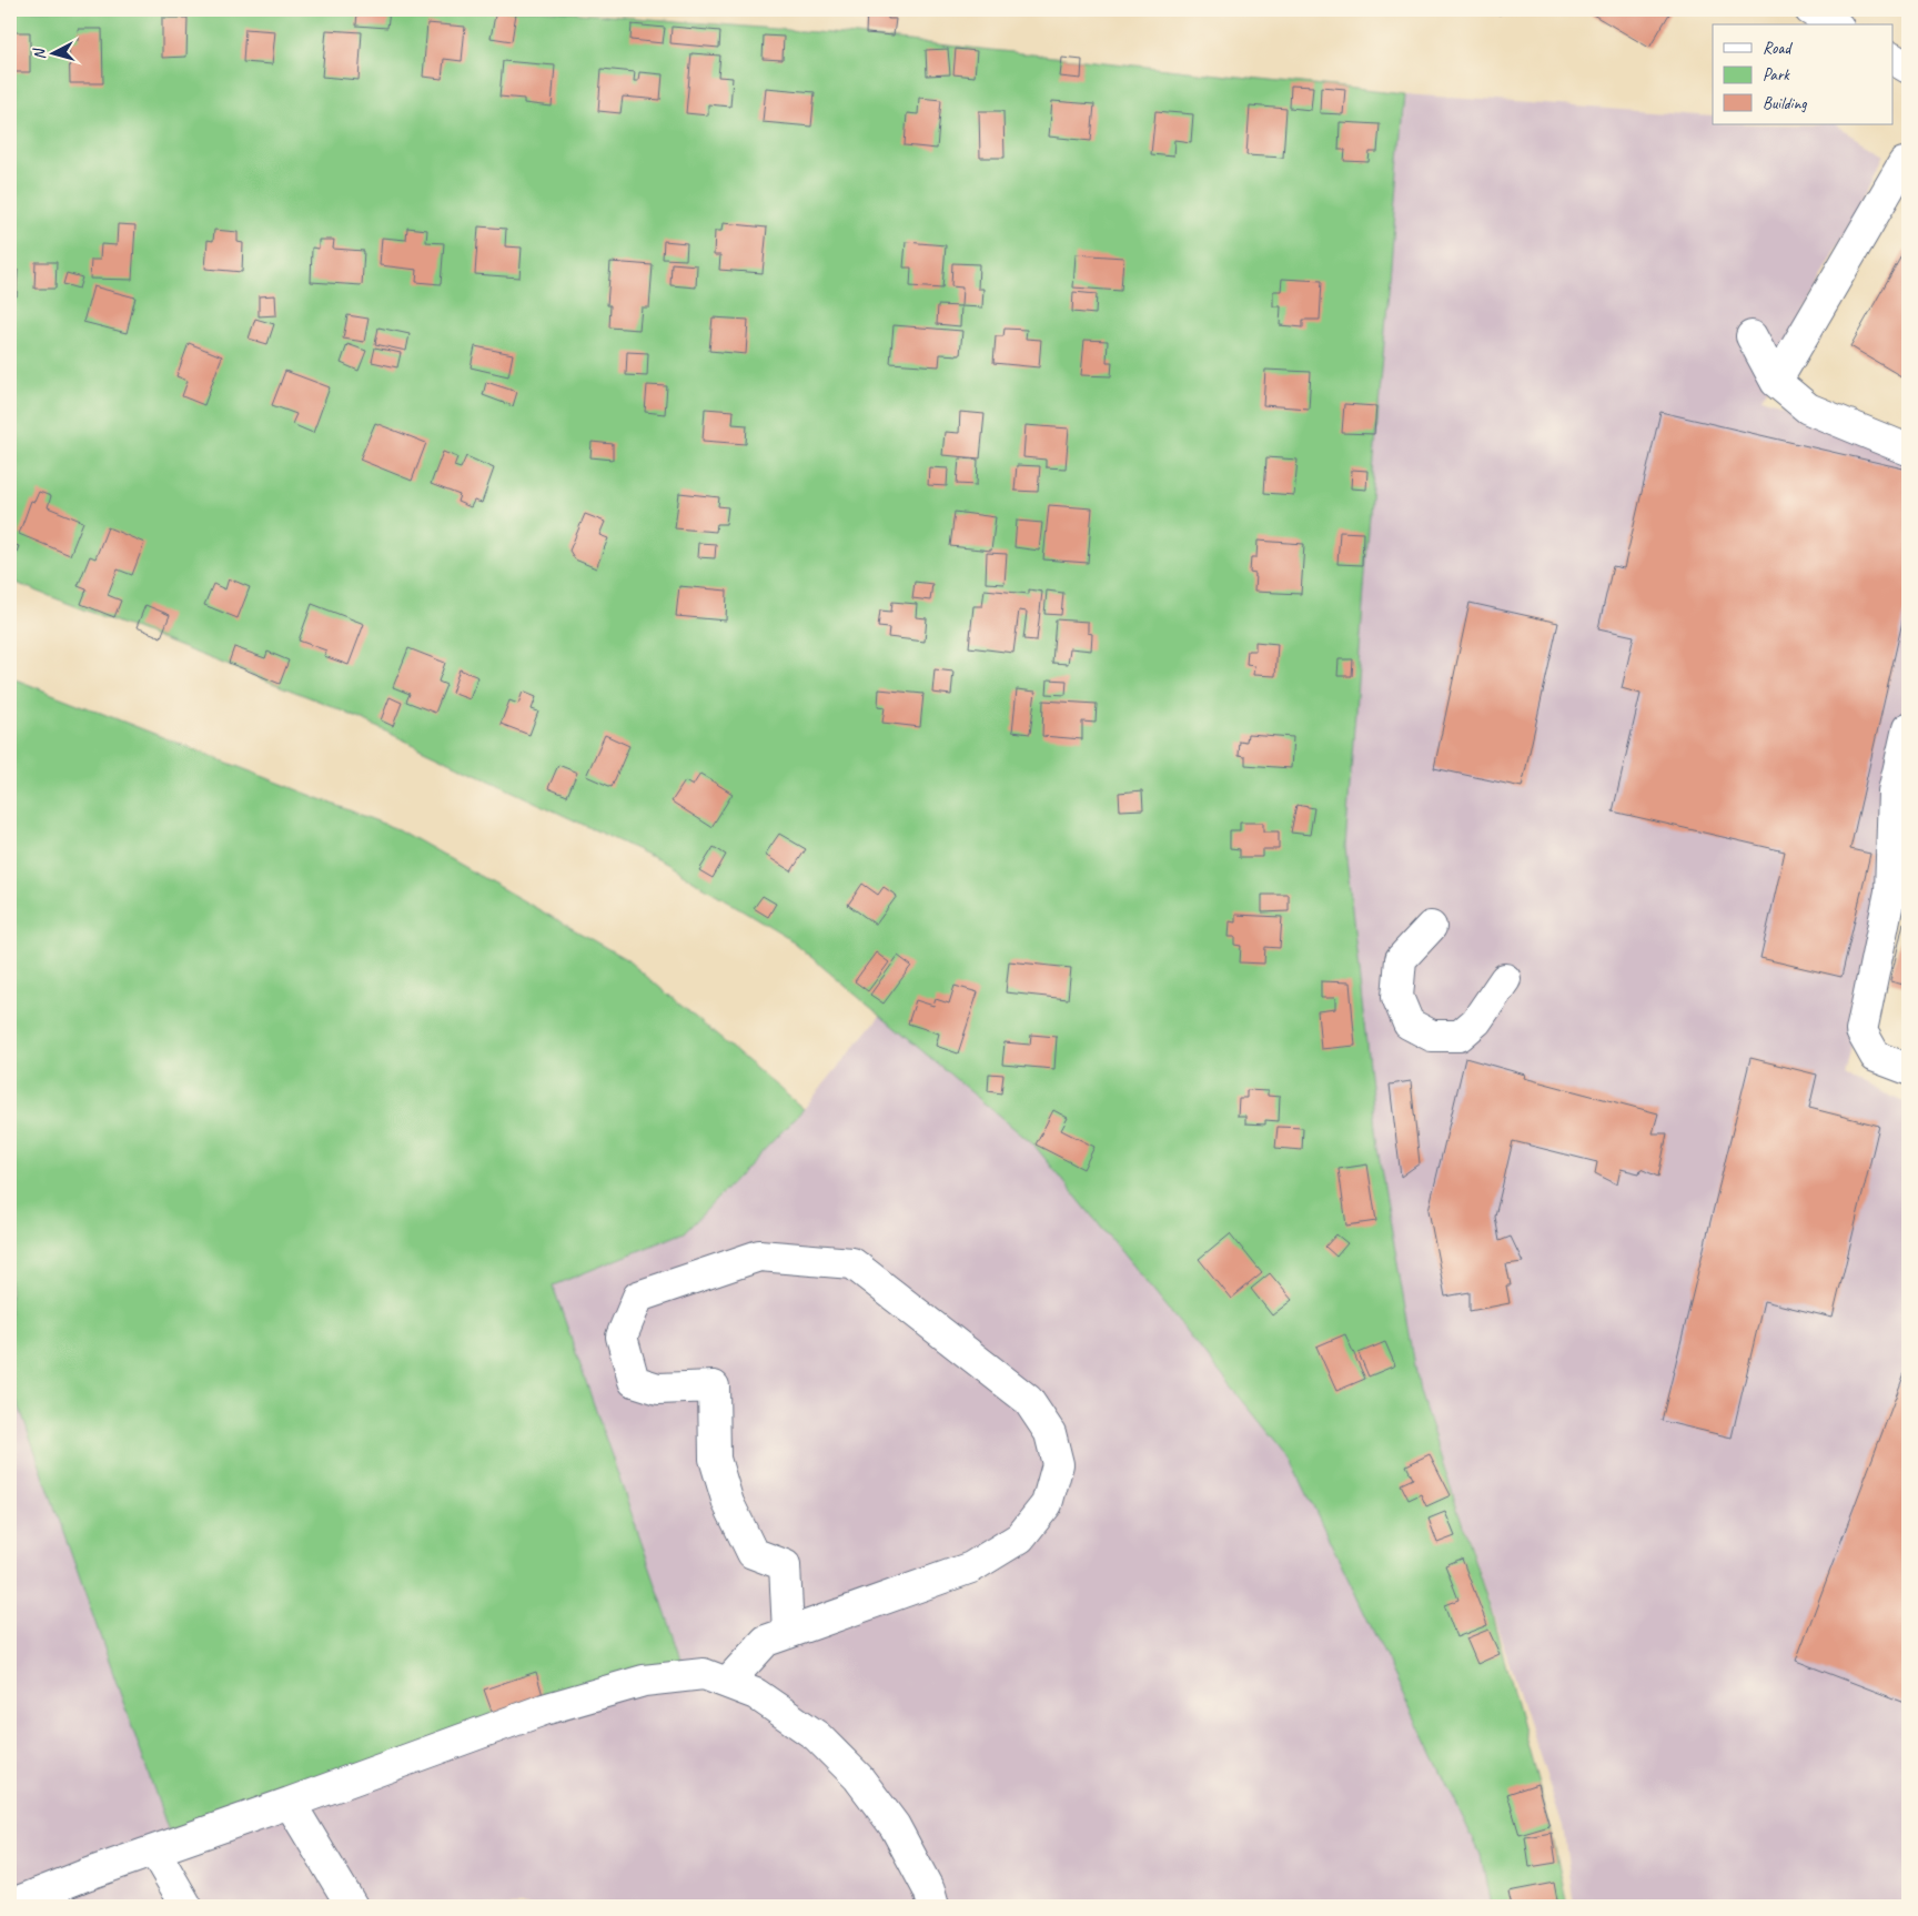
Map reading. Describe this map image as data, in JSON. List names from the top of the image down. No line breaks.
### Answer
{"legend":["Road","Park","Building"],"north":"left"}
